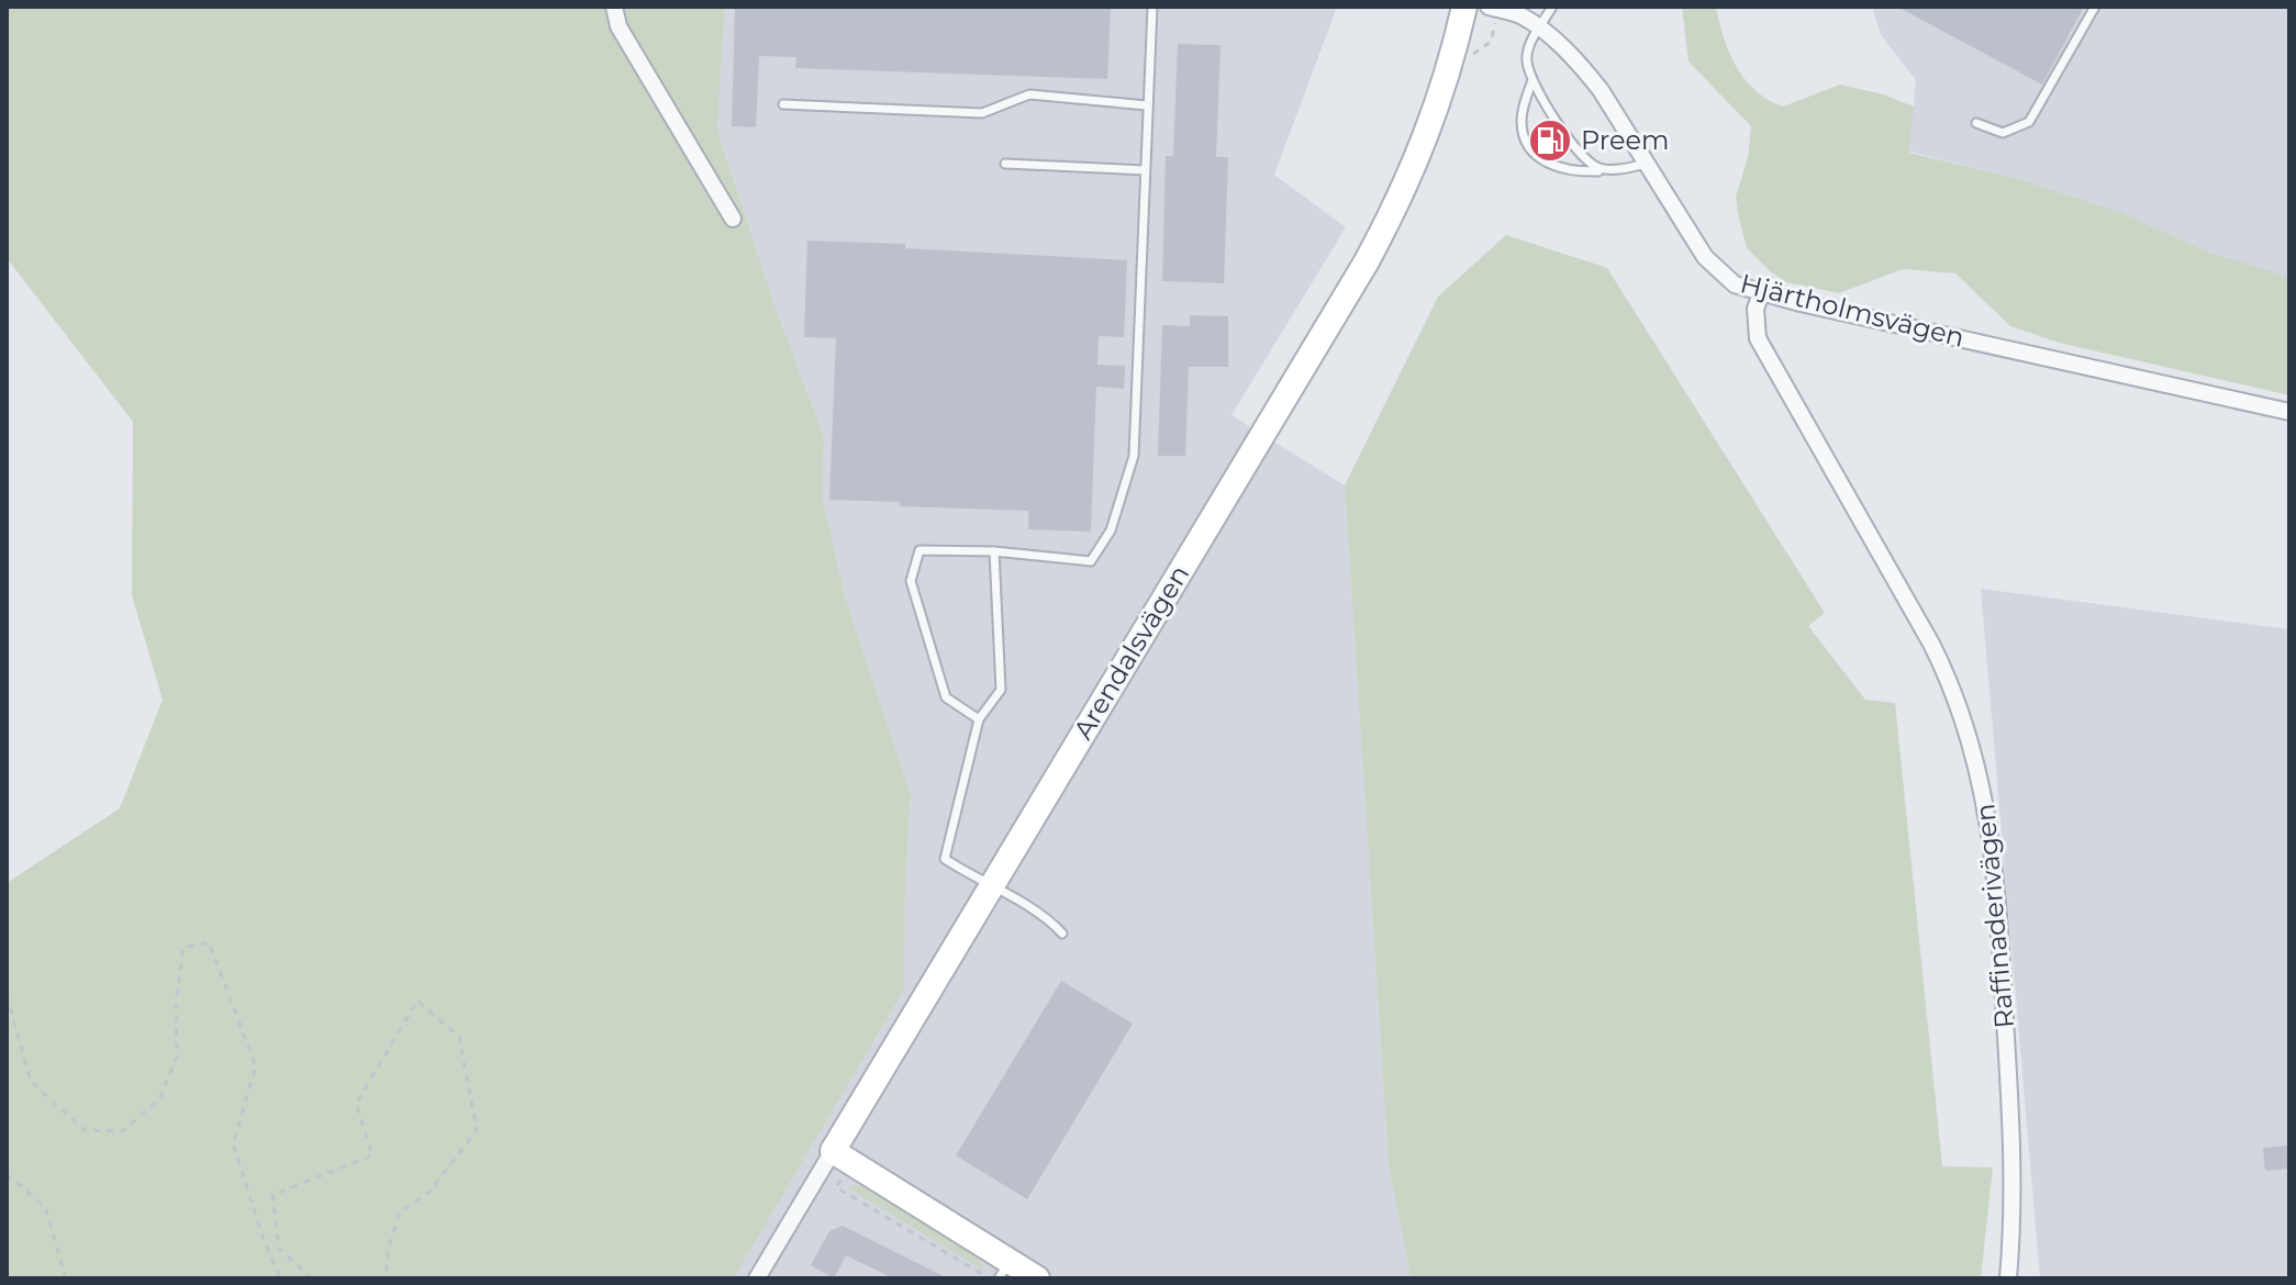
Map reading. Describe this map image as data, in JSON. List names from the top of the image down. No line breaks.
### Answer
{"streets":{"street":["Hjärtholmsvägen","Arendalsvägen","Raffinaderivägen"]},"crossings":[["Hjärtholmsvägen","Raffinaderivägen"]],"places":{"fuel station":["Preem"]}}
